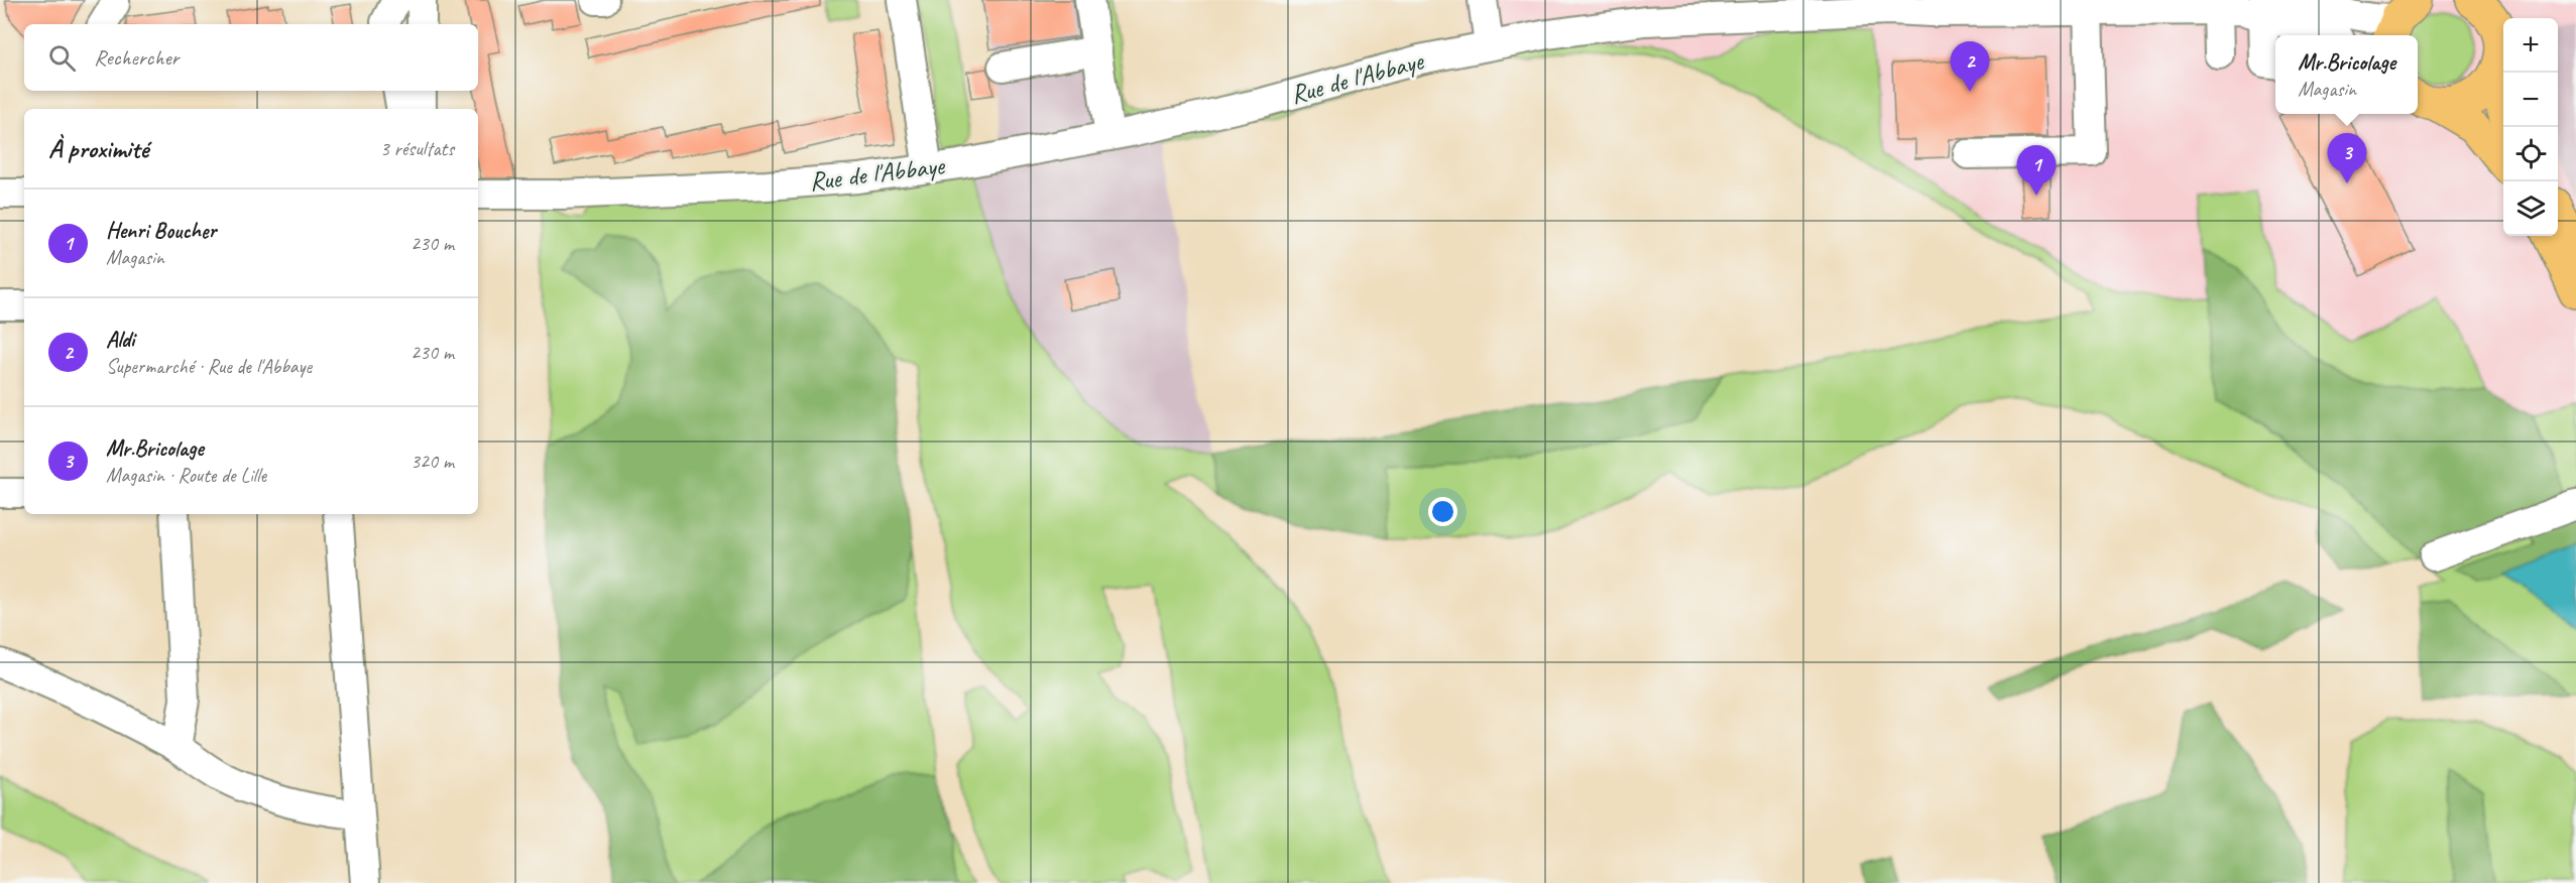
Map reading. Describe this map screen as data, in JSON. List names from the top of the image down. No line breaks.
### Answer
{"streets":{"street":["Rue de l'Abbaye"]},"page":{"map_buttons":["+","−"],"search":"Rechercher","popup":["Mr.Bricolage","Magasin"],"pins":["2","3","1"],"heading":["À proximité","3 résultats"],"list":[{"mark":"1","name":"Henri Boucher","note":"Magasin","value":"230 m"},{"mark":"2","name":"Aldi","note":"Supermarché · Rue de l'Abbaye","value":"230 m"},{"mark":"3","name":"Mr.Bricolage","note":"Magasin · Route de Lille","value":"320 m"}]}}
